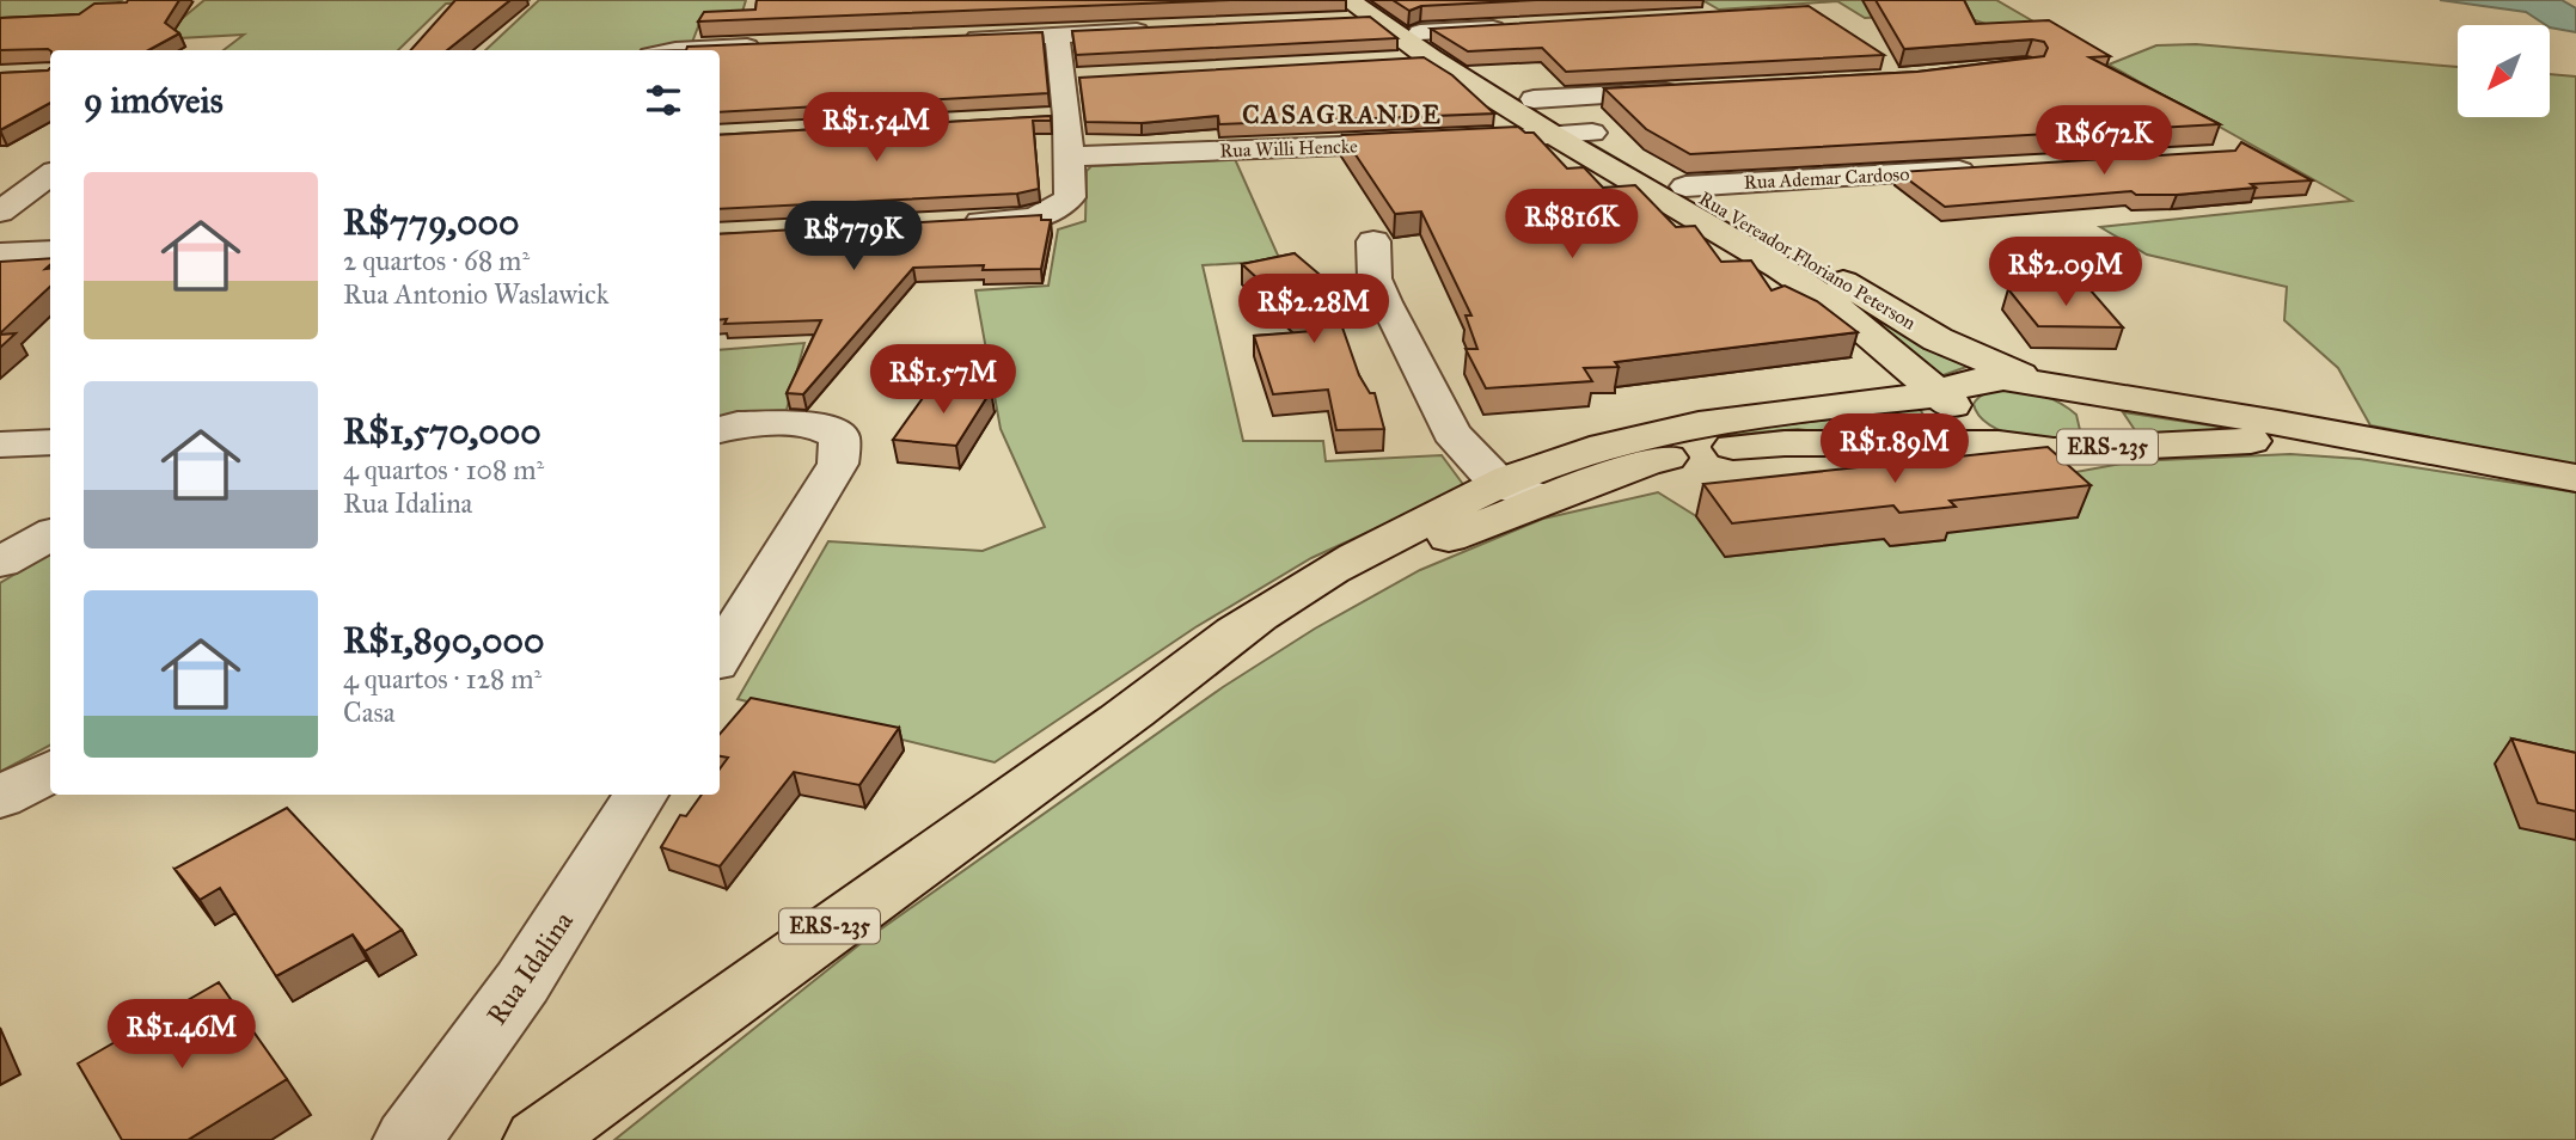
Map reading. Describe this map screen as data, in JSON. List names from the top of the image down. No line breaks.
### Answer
{"streets":{"main road":["Rua Vereador Floriano Peterson","ERS-235"],"street":["Rua Willi Hencke","Rua Ademar Cardoso","Rua Idalina"]},"crossings":[["Rua Ademar Cardoso","Rua Vereador Floriano Peterson"],["Rua Vereador Floriano Peterson","ERS-235"]],"districts":["CASAGRANDE"],"north":"bottom left","page":{"heading":"9 imóveis","price":["R$1.54M","R$672K","R$816K","R$779K","R$2.09M","R$2.28M","R$1.57M","R$1.89M","R$1.46M"],"list":[{"name":"R$779,000","note":"2 quartos · 68 m² · Rua Antonio Waslawick"},{"name":"R$1,570,000","note":"4 quartos · 108 m² · Rua Idalina"},{"name":"R$1,890,000","note":"4 quartos · 128 m² · Casa"}]}}
